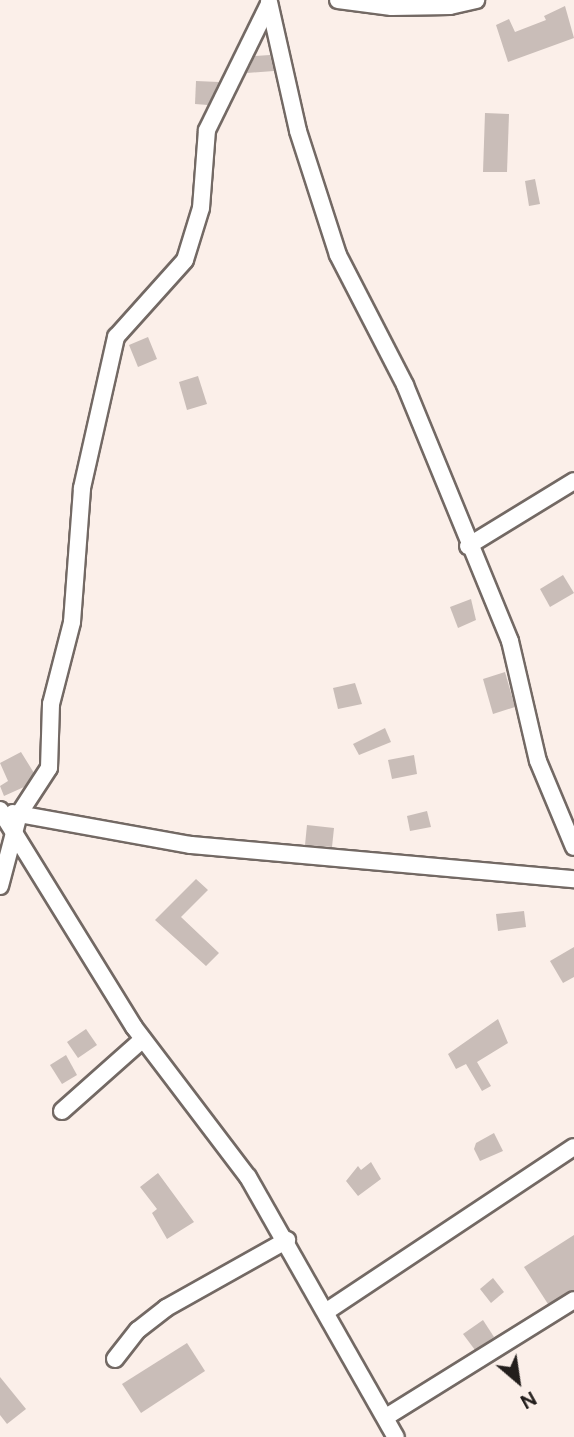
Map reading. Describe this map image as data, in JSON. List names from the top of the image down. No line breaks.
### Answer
{"north":"bottom right"}
